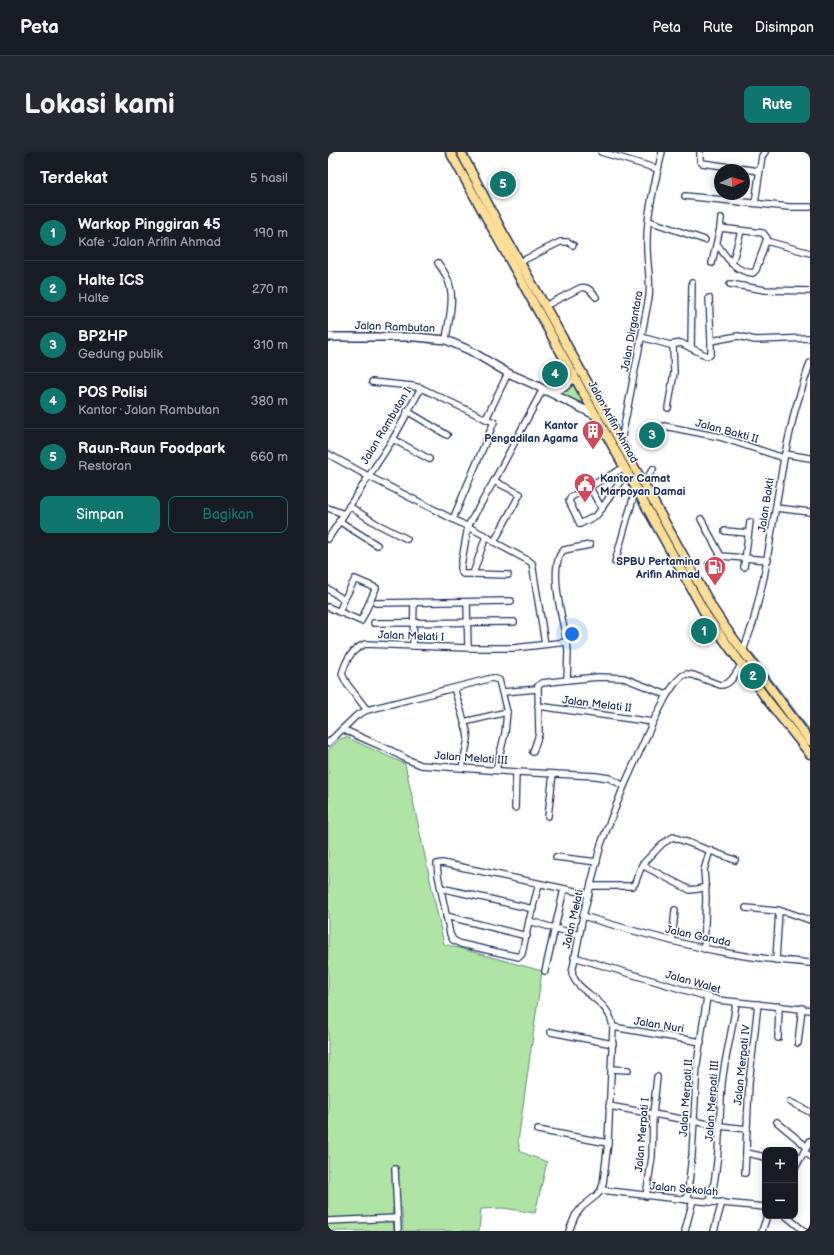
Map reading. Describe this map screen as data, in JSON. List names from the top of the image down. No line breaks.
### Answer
{"streets":{"main road":["Jalan Rambutan","Jalan Arifin Ahmad"],"street":["Jalan Dirgantara","Jalan Rambutan I","Jalan Bakti II","Jalan Bakti","Jalan Melati I","Jalan Melati II","Jalan Melati III","Jalan Melati","Jalan Garuda","Jalan Walet","Jalan Nuri","Jalan Merpati IV","Jalan Merpati II","Jalan Merpati III","Jalan Merpati I","Jalan Sekolah"]},"crossings":[["Jalan Rambutan","Jalan Arifin Ahmad"],["Jalan Dirgantara","Jalan Arifin Ahmad"],["Jalan Arifin Ahmad","Jalan Bakti"],["Jalan Arifin Ahmad","Jalan Melati"],["Jalan Bakti II","Jalan Bakti"],["Jalan Melati II","Jalan Melati"],["Jalan Melati III","Jalan Melati"],["Jalan Melati","Jalan Garuda"],["Jalan Melati","Jalan Walet"],["Jalan Melati","Jalan Nuri"],["Jalan Melati","Jalan Sekolah"],["Jalan Walet","Jalan Merpati IV"],["Jalan Walet","Jalan Merpati II"],["Jalan Walet","Jalan Merpati III"],["Jalan Nuri","Jalan Merpati II"],["Jalan Merpati II","Jalan Sekolah"],["Jalan Merpati III","Jalan Sekolah"],["Jalan Merpati I","Jalan Sekolah"]],"places":{"building":["Kantor Pengadilan Agama"],"public building":["Kantor Camat Marpoyan Damai"],"fuel station":["SPBU Pertamina Arifin Ahmad"]},"north":"right","page":{"header":"Peta","nav":["Peta","Rute","Disimpan"],"buttons":["Rute",["Simpan","Bagikan"]],"title":"Lokasi kami","heading":["Terdekat","5 hasil"],"pins":["5","4","3","1","2"],"list":[{"mark":"1","name":"Warkop Pinggiran 45","note":"Kafe · Jalan Arifin Ahmad","value":"190 m"},{"mark":"2","name":"Halte ICS","note":"Halte","value":"270 m"},{"mark":"3","name":"BP2HP","note":"Gedung publik","value":"310 m"},{"mark":"4","name":"POS Polisi","note":"Kantor · Jalan Rambutan","value":"380 m"},{"mark":"5","name":"Raun-Raun Foodpark","note":"Restoran","value":"660 m"}],"map_buttons":["+","−"]}}
